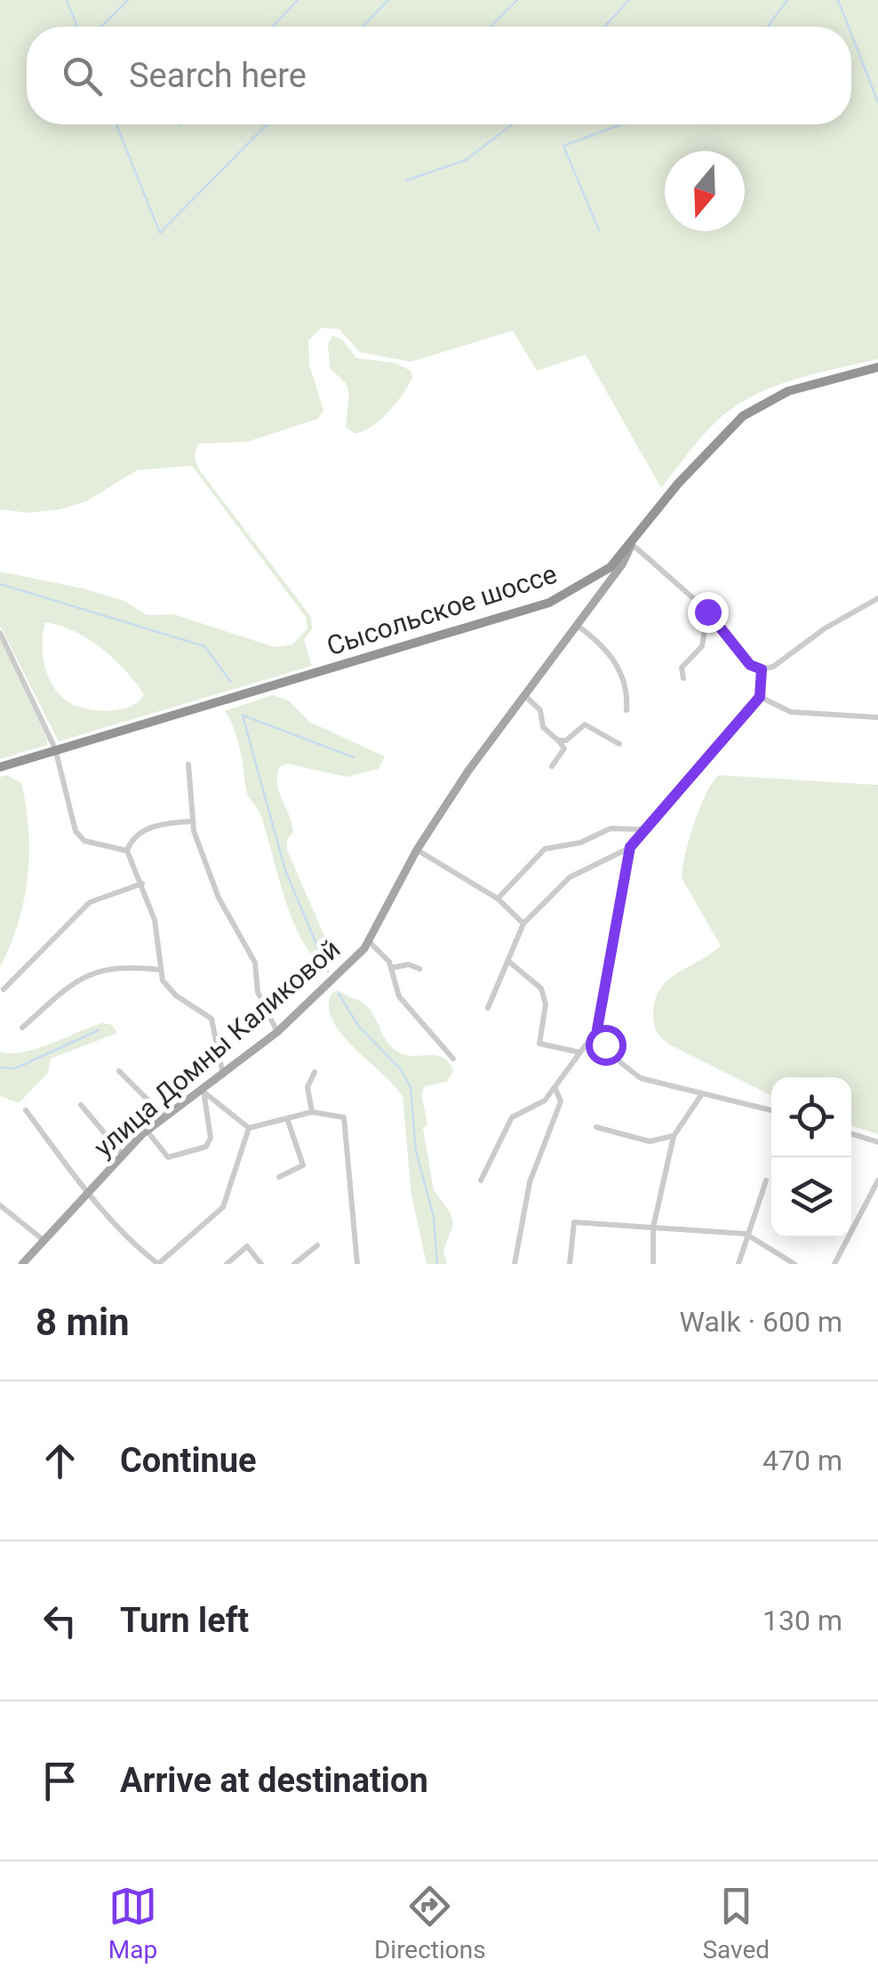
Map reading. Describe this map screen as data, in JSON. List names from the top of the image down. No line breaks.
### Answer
{"streets":{"highway":["Сысольское шоссе"],"main road":["улица Домны Каликовой"]},"crossings":[["Сысольское шоссе","улица Домны Каликовой"]],"north":"bottom","page":{"search":"Search here","heading":["8 min","Walk · 600 m"],"list":[["Continue","470 m"],["Turn left","130 m"],"Arrive at destination"],"nav":["Map","Directions","Saved"]}}
